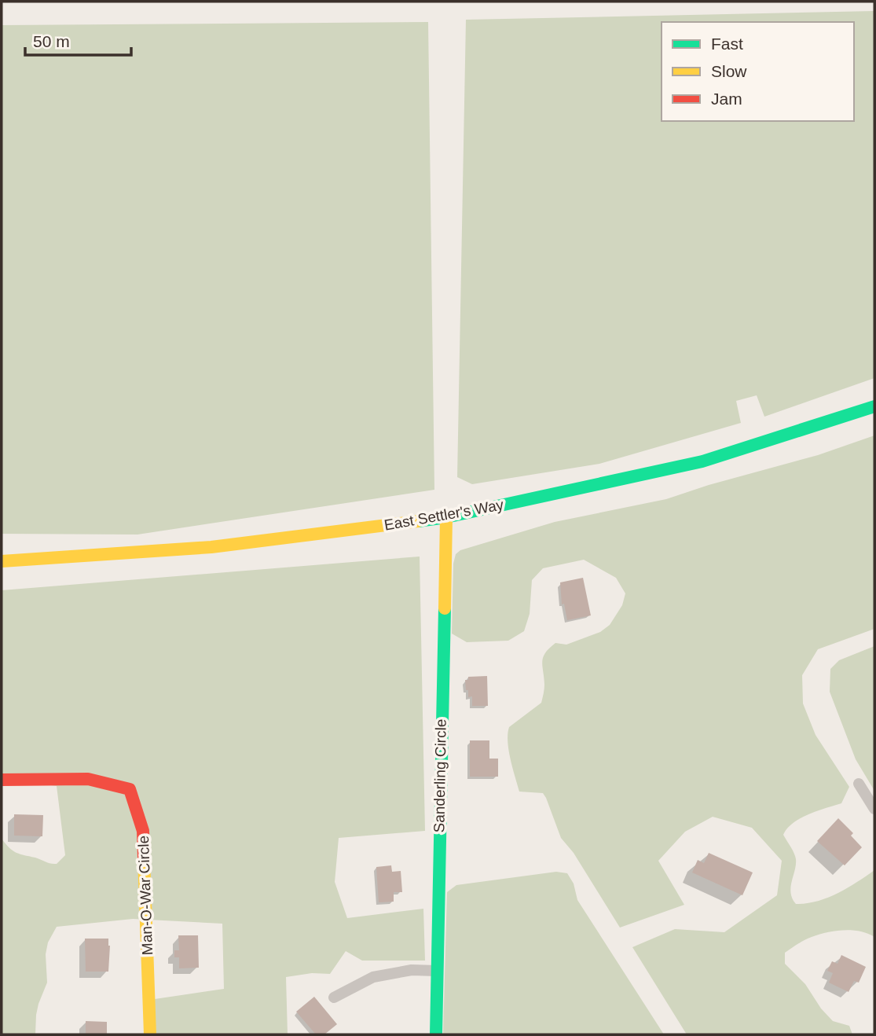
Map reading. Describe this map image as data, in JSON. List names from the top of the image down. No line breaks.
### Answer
{"streets":{"street":["East Settler's Way","Sanderling Circle","Man-O-War Circle"]},"crossings":[["East Settler's Way","Sanderling Circle"]],"legend":["Fast","Slow","Jam"],"scale_bar":"50 m"}
